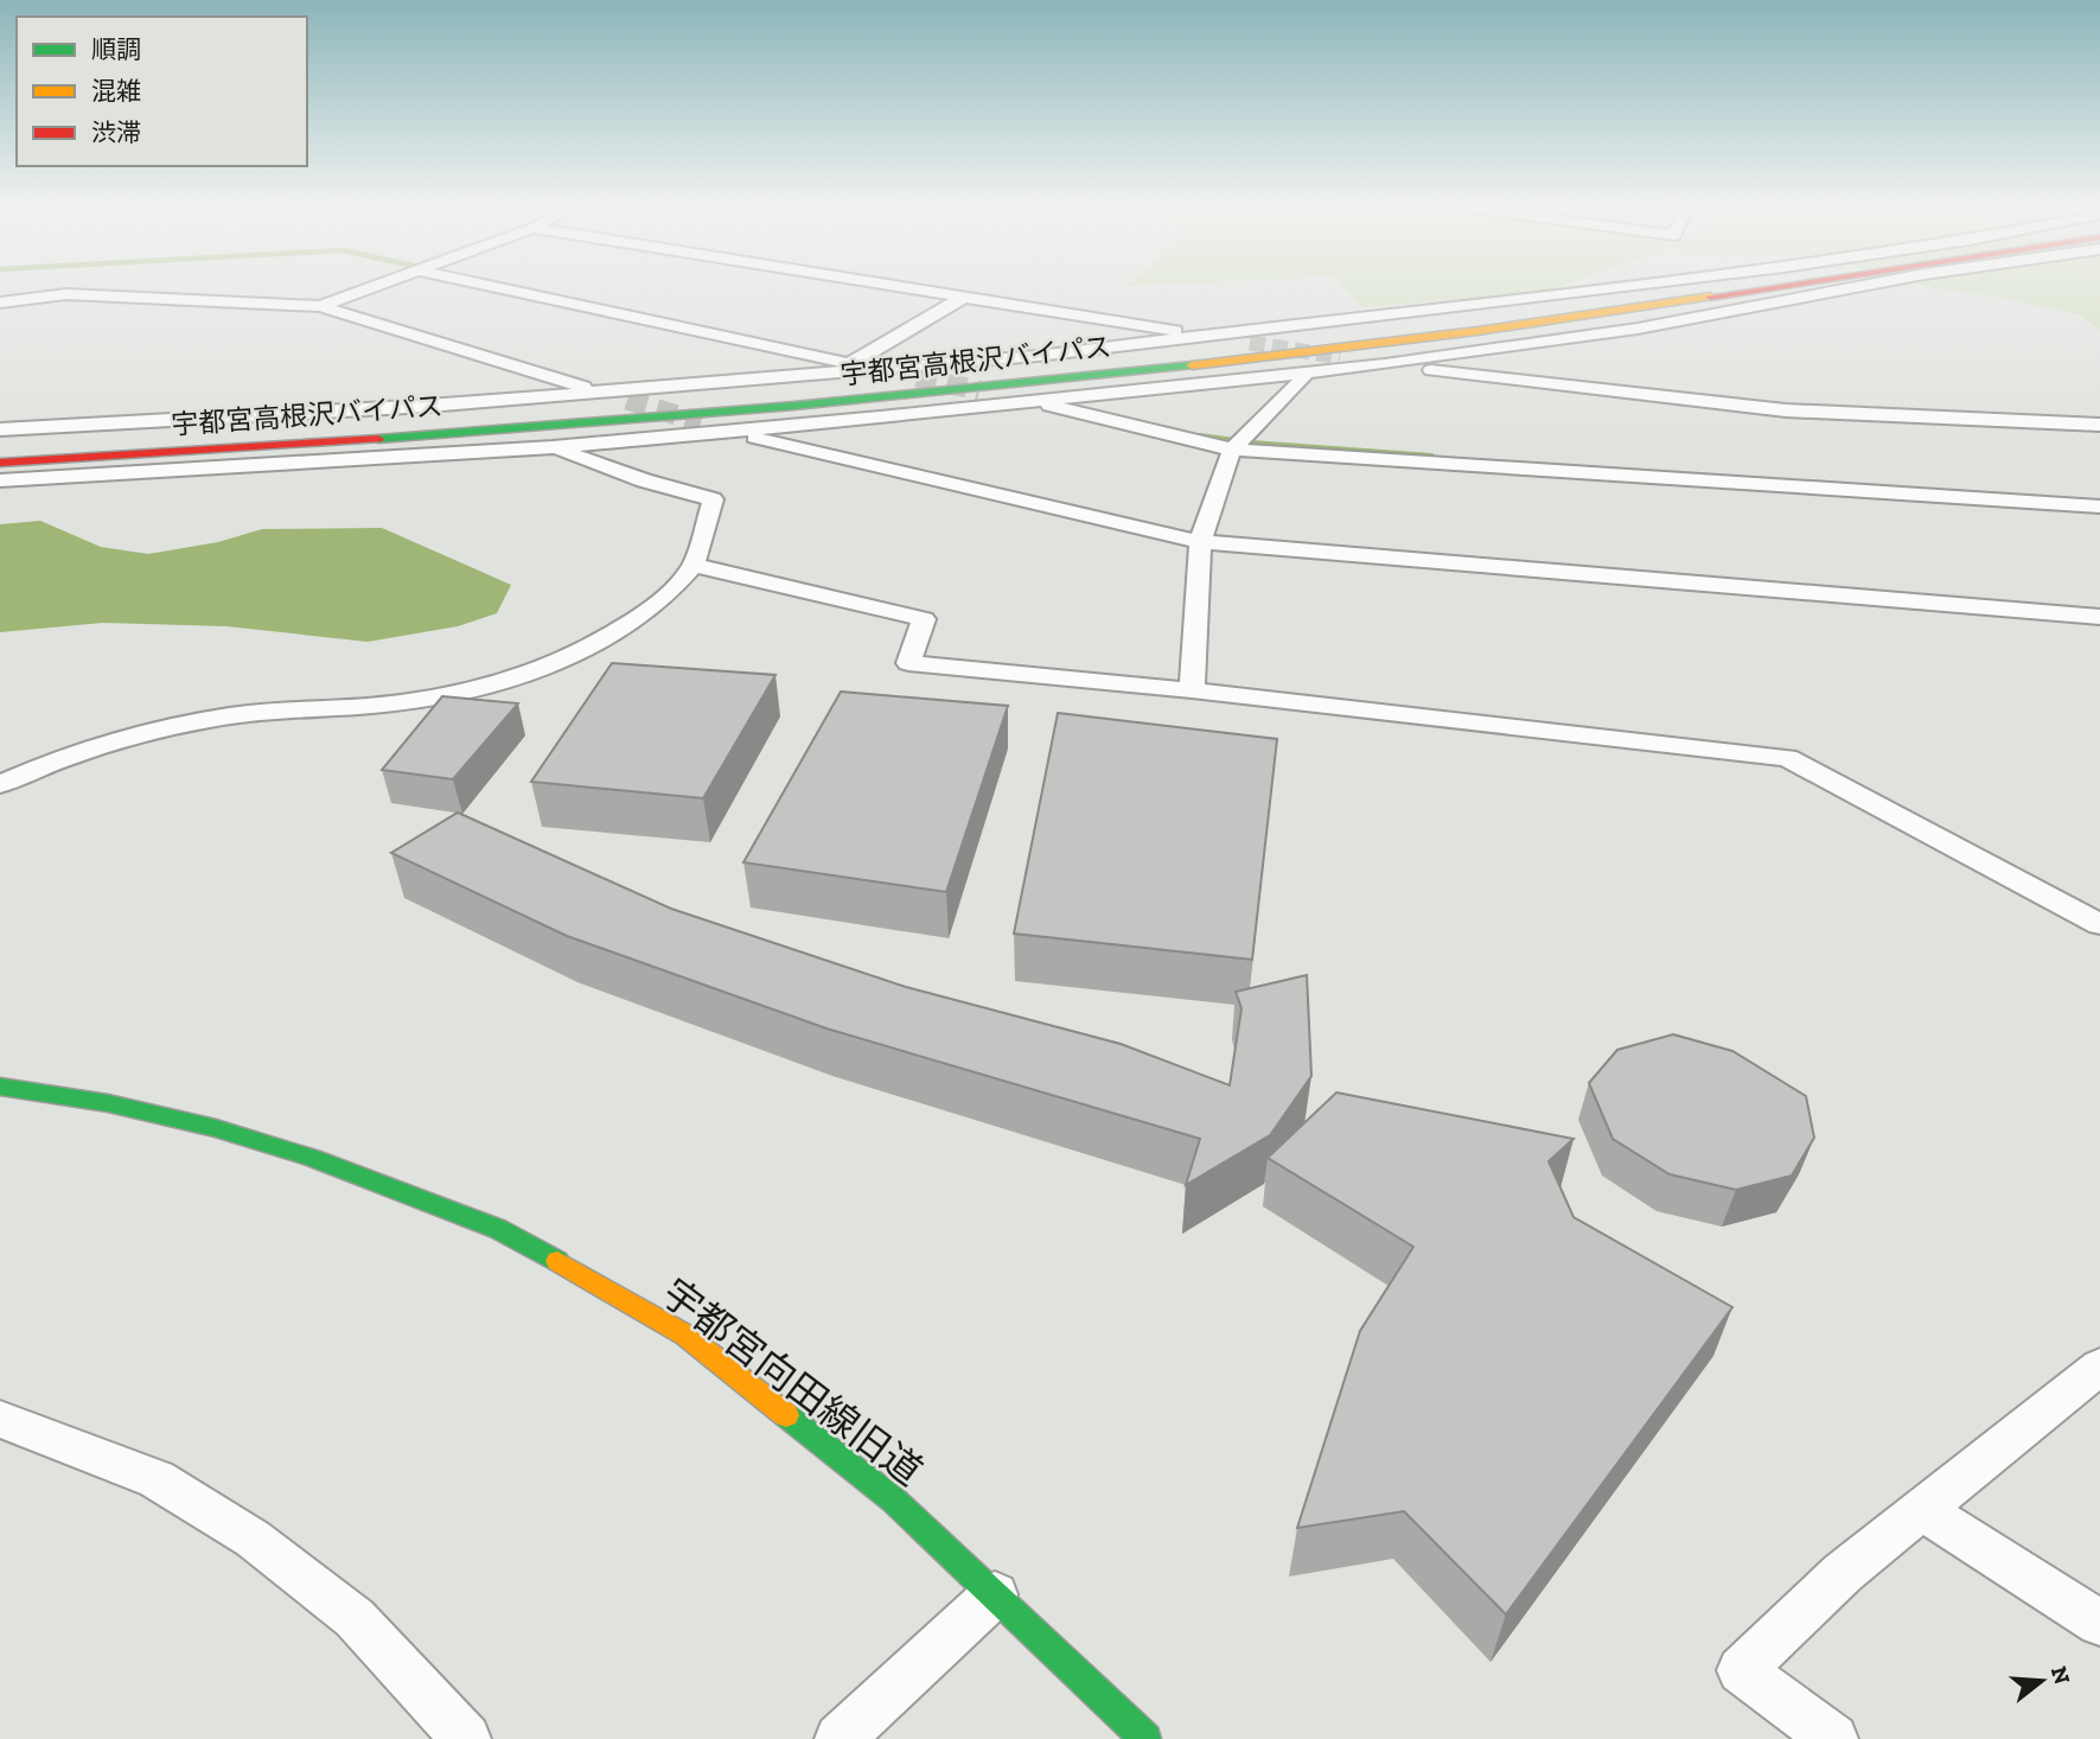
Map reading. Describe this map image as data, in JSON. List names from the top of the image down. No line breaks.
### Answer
{"streets":{"main road":["宇都宮高根沢バイパス","宇都宮向田線旧道"]},"legend":["順調","混雑","渋滞"],"north":"right"}
